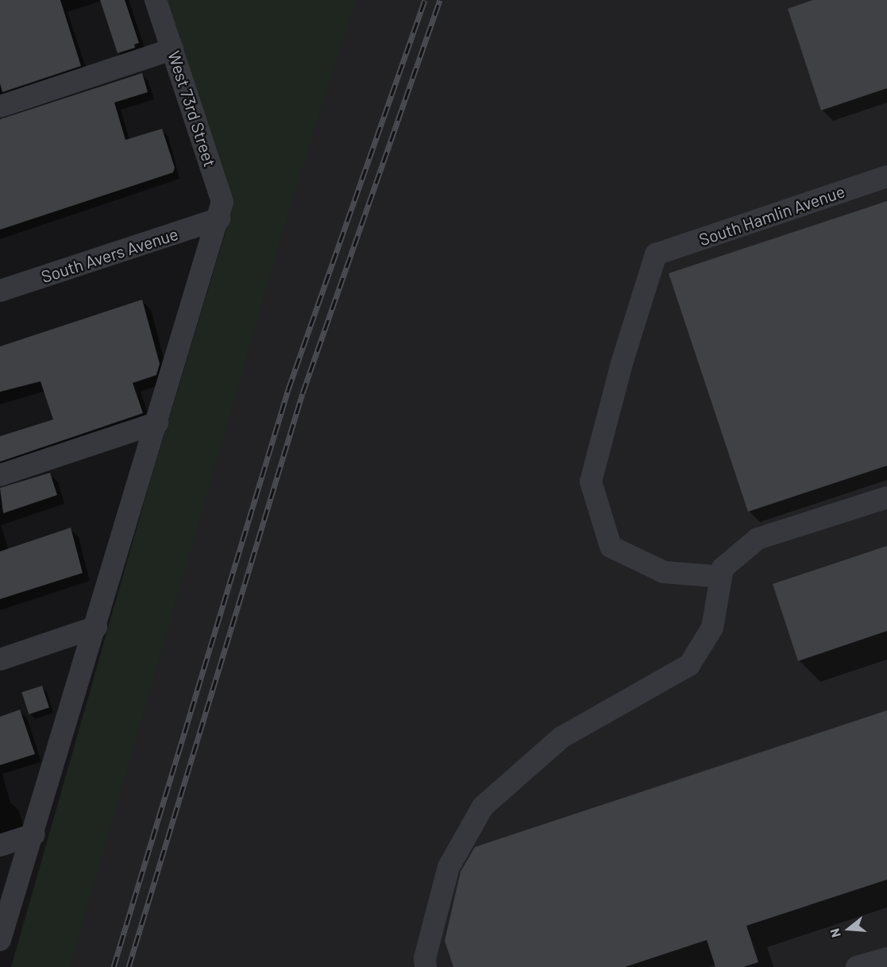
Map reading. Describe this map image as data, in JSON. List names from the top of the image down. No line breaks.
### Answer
{"streets":{"street":["West 73rd Street","South Hamlin Avenue","South Avers Avenue"]},"crossings":[["West 73rd Street","South Avers Avenue"]],"north":"left"}
